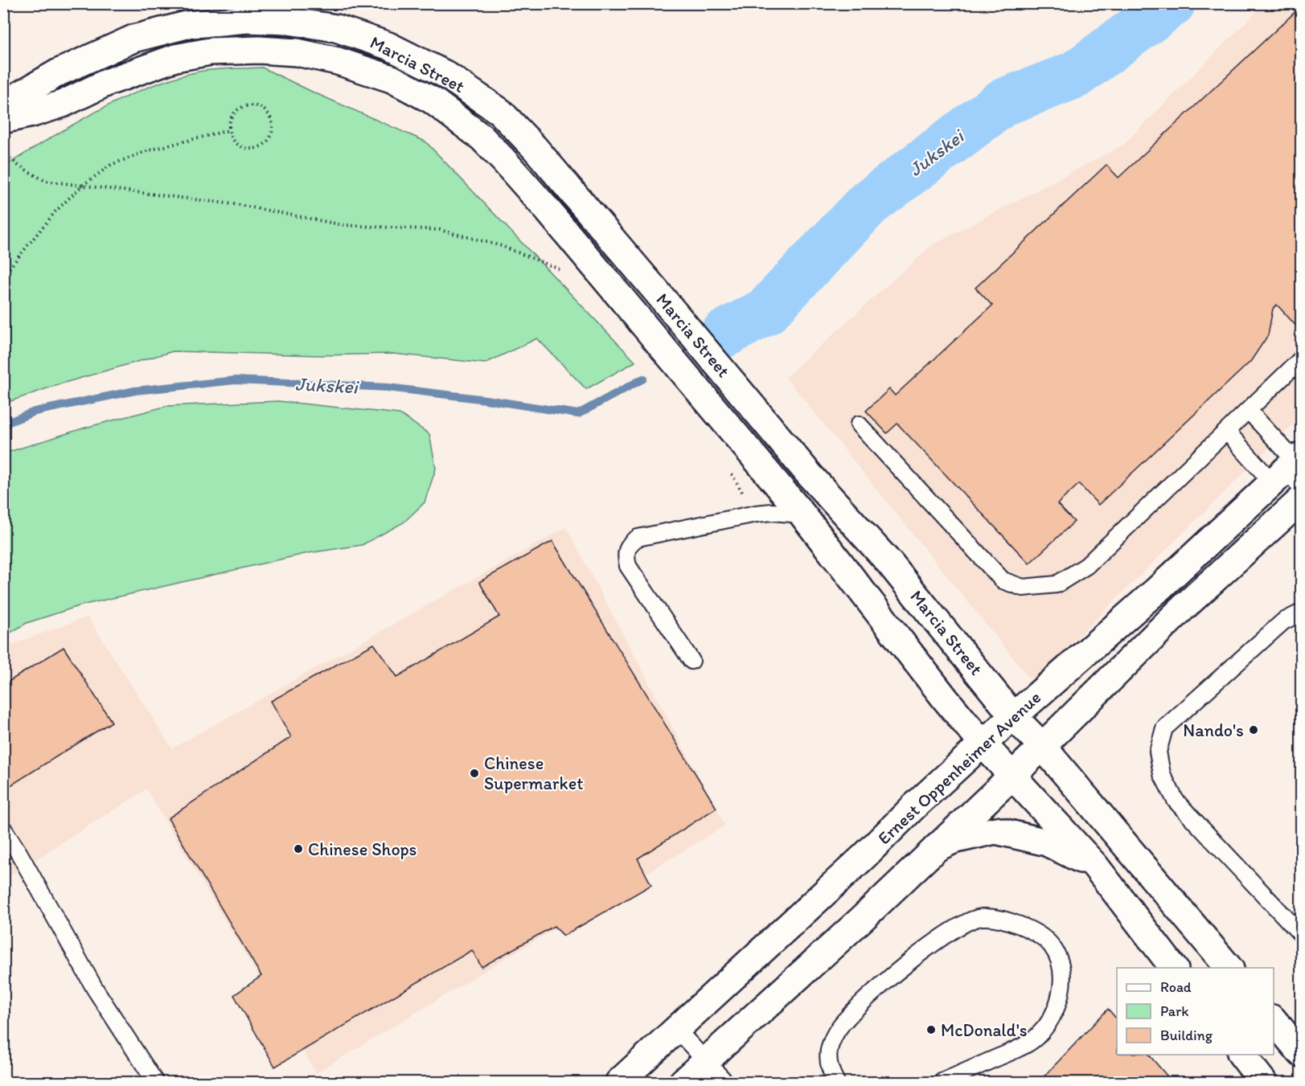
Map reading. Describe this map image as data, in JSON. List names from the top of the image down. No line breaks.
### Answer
{"streets":{"main road":["Marcia Street","Ernest Oppenheimer Avenue"]},"crossings":[["Marcia Street","Ernest Oppenheimer Avenue"]],"water":["Jukskei"],"places":["Nando's","Chinese Supermarket","Chinese Shops","McDonald's"],"legend":["Road","Park","Building"]}
